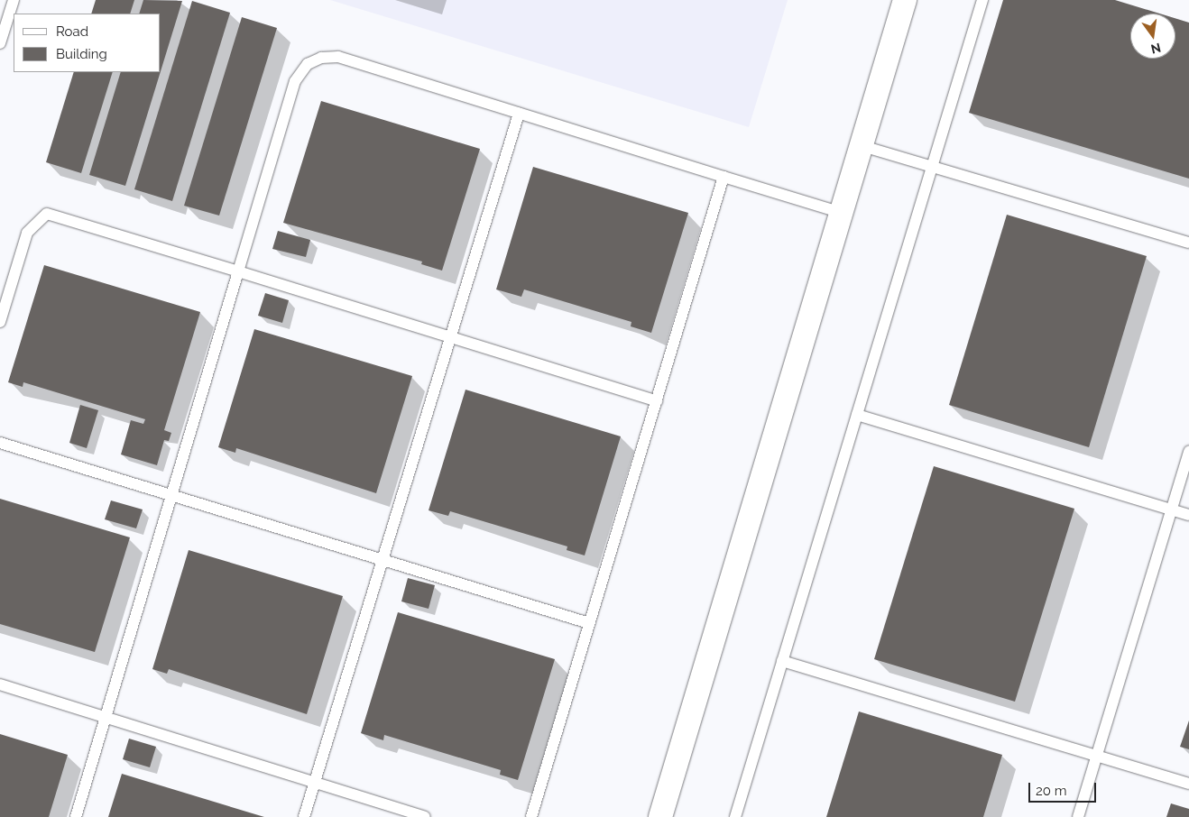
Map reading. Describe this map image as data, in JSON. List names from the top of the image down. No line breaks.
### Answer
{"legend":["Road","Building"],"scale_bar":"20 m","north":"bottom"}
